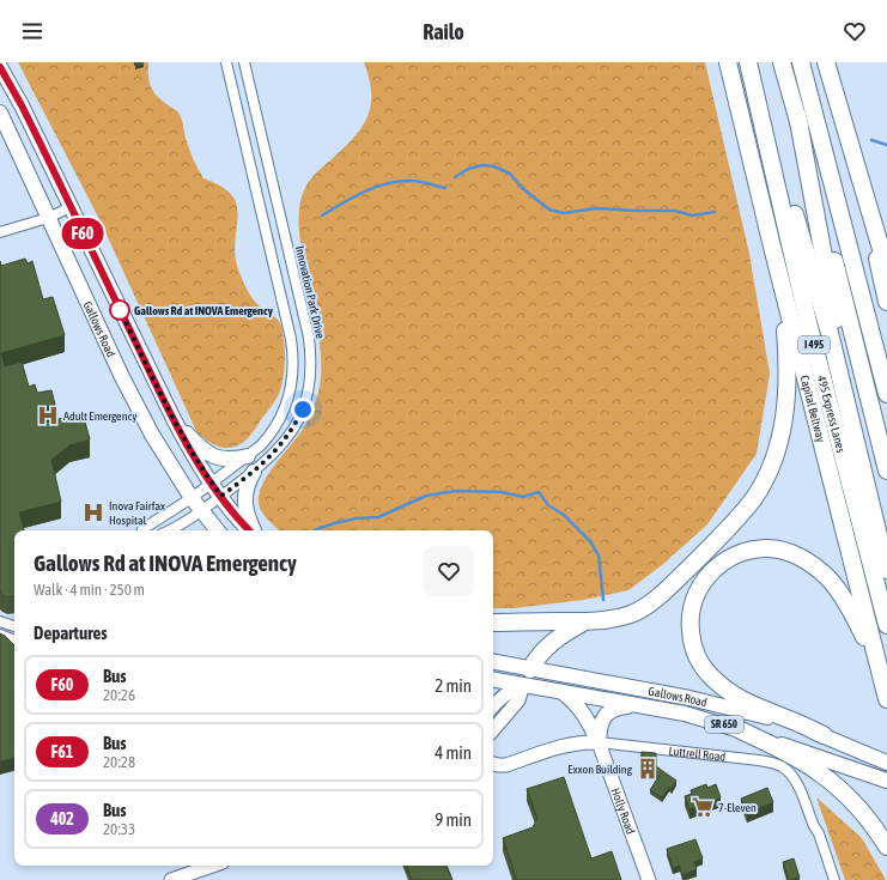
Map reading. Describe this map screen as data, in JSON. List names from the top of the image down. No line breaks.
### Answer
{"streets":{"highway":["I 495","Capital Beltway","495 Express Lanes"],"main road":["Gallows Road","SR 650"],"street":["Innovation Park Drive","Luttrell Road","Holly Road"]},"crossings":[["Innovation Park Drive","Gallows Road"],["Luttrell Road","Holly Road"]],"places":{"other":["Gallows Rd at INOVA Emergency"],"hospital":["Adult Emergency","Inova Fairfax Hospital"],"building":["Exxon Building"],"supermarket":["7-Eleven"]},"lines":["bus line F60"],"page":{"header":"Railo","on_map":"F60","heading":[["Gallows Rd at INOVA Emergency","Walk · 4 min · 250 m"],"Departures"],"list":[{"mark":"F60","name":"Bus","note":"20:26","value":"2 min"},{"mark":"F61","name":"Bus","note":"20:28","value":"4 min"},{"mark":"402","name":"Bus","note":"20:33","value":"9 min"}]}}
